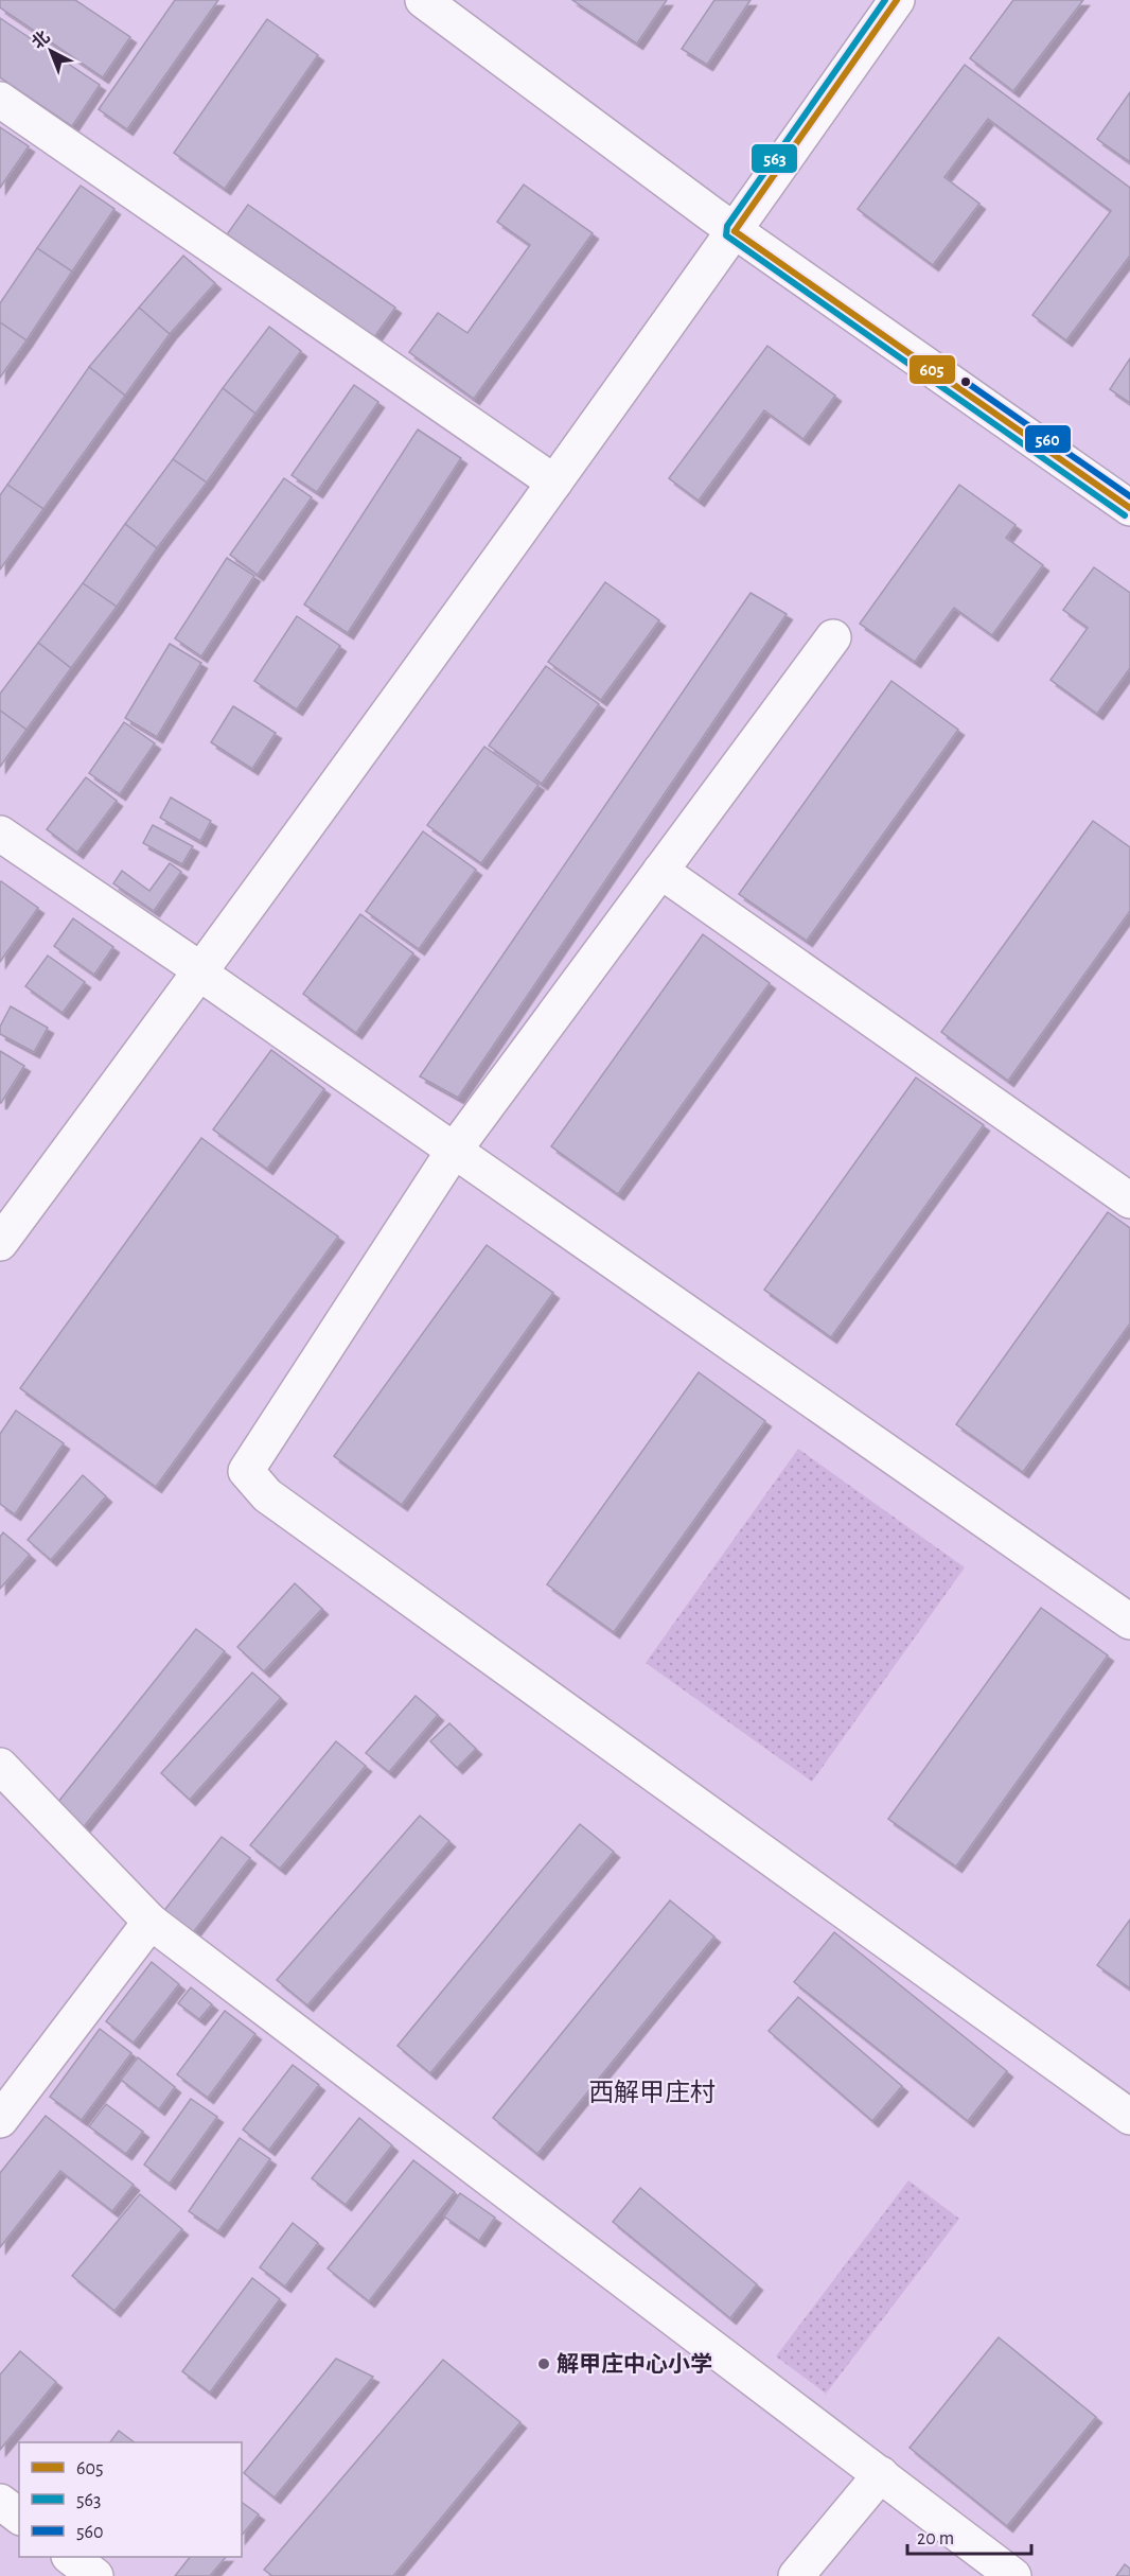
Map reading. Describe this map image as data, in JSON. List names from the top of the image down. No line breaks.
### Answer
{"districts":["西解甲庄村"],"places":["解甲庄中心小学"],"lines":["transit line 605","transit line 563","transit line 560"],"legend":["605","563","560"],"scale_bar":"20 m","north":"top left"}
